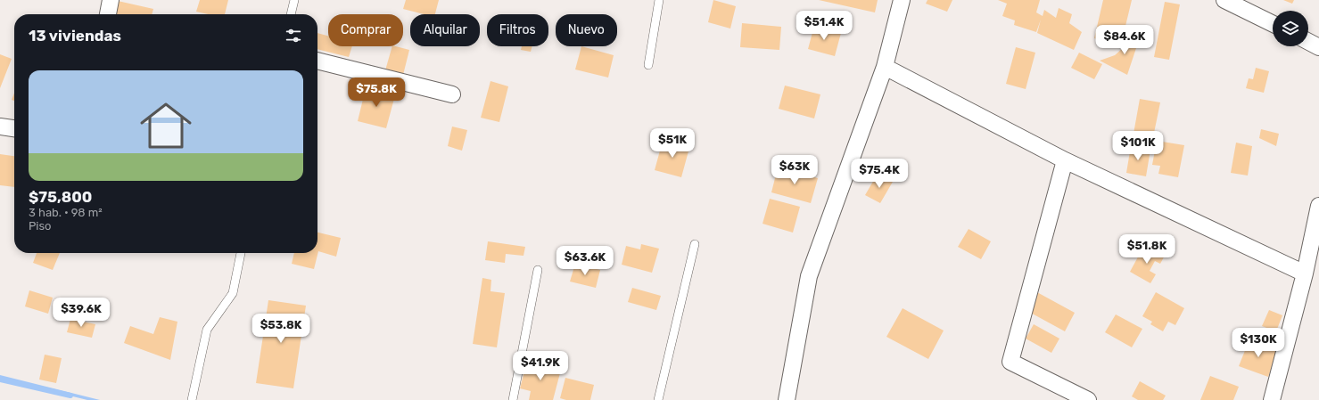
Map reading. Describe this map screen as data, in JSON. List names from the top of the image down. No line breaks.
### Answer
{"page":{"price":["$51.4K","$84.6K","$75.8K","$51K","$101K","$63K","$75.4K","$51.8K","$63.6K","$39.6K","$53.8K","$130K","$41.9K"],"chip":["Comprar","Alquilar","Filtros","Nuevo"],"heading":"13 viviendas","list":[{"name":"$75,800","note":"3 hab. · 98 m² · Piso"}]}}
